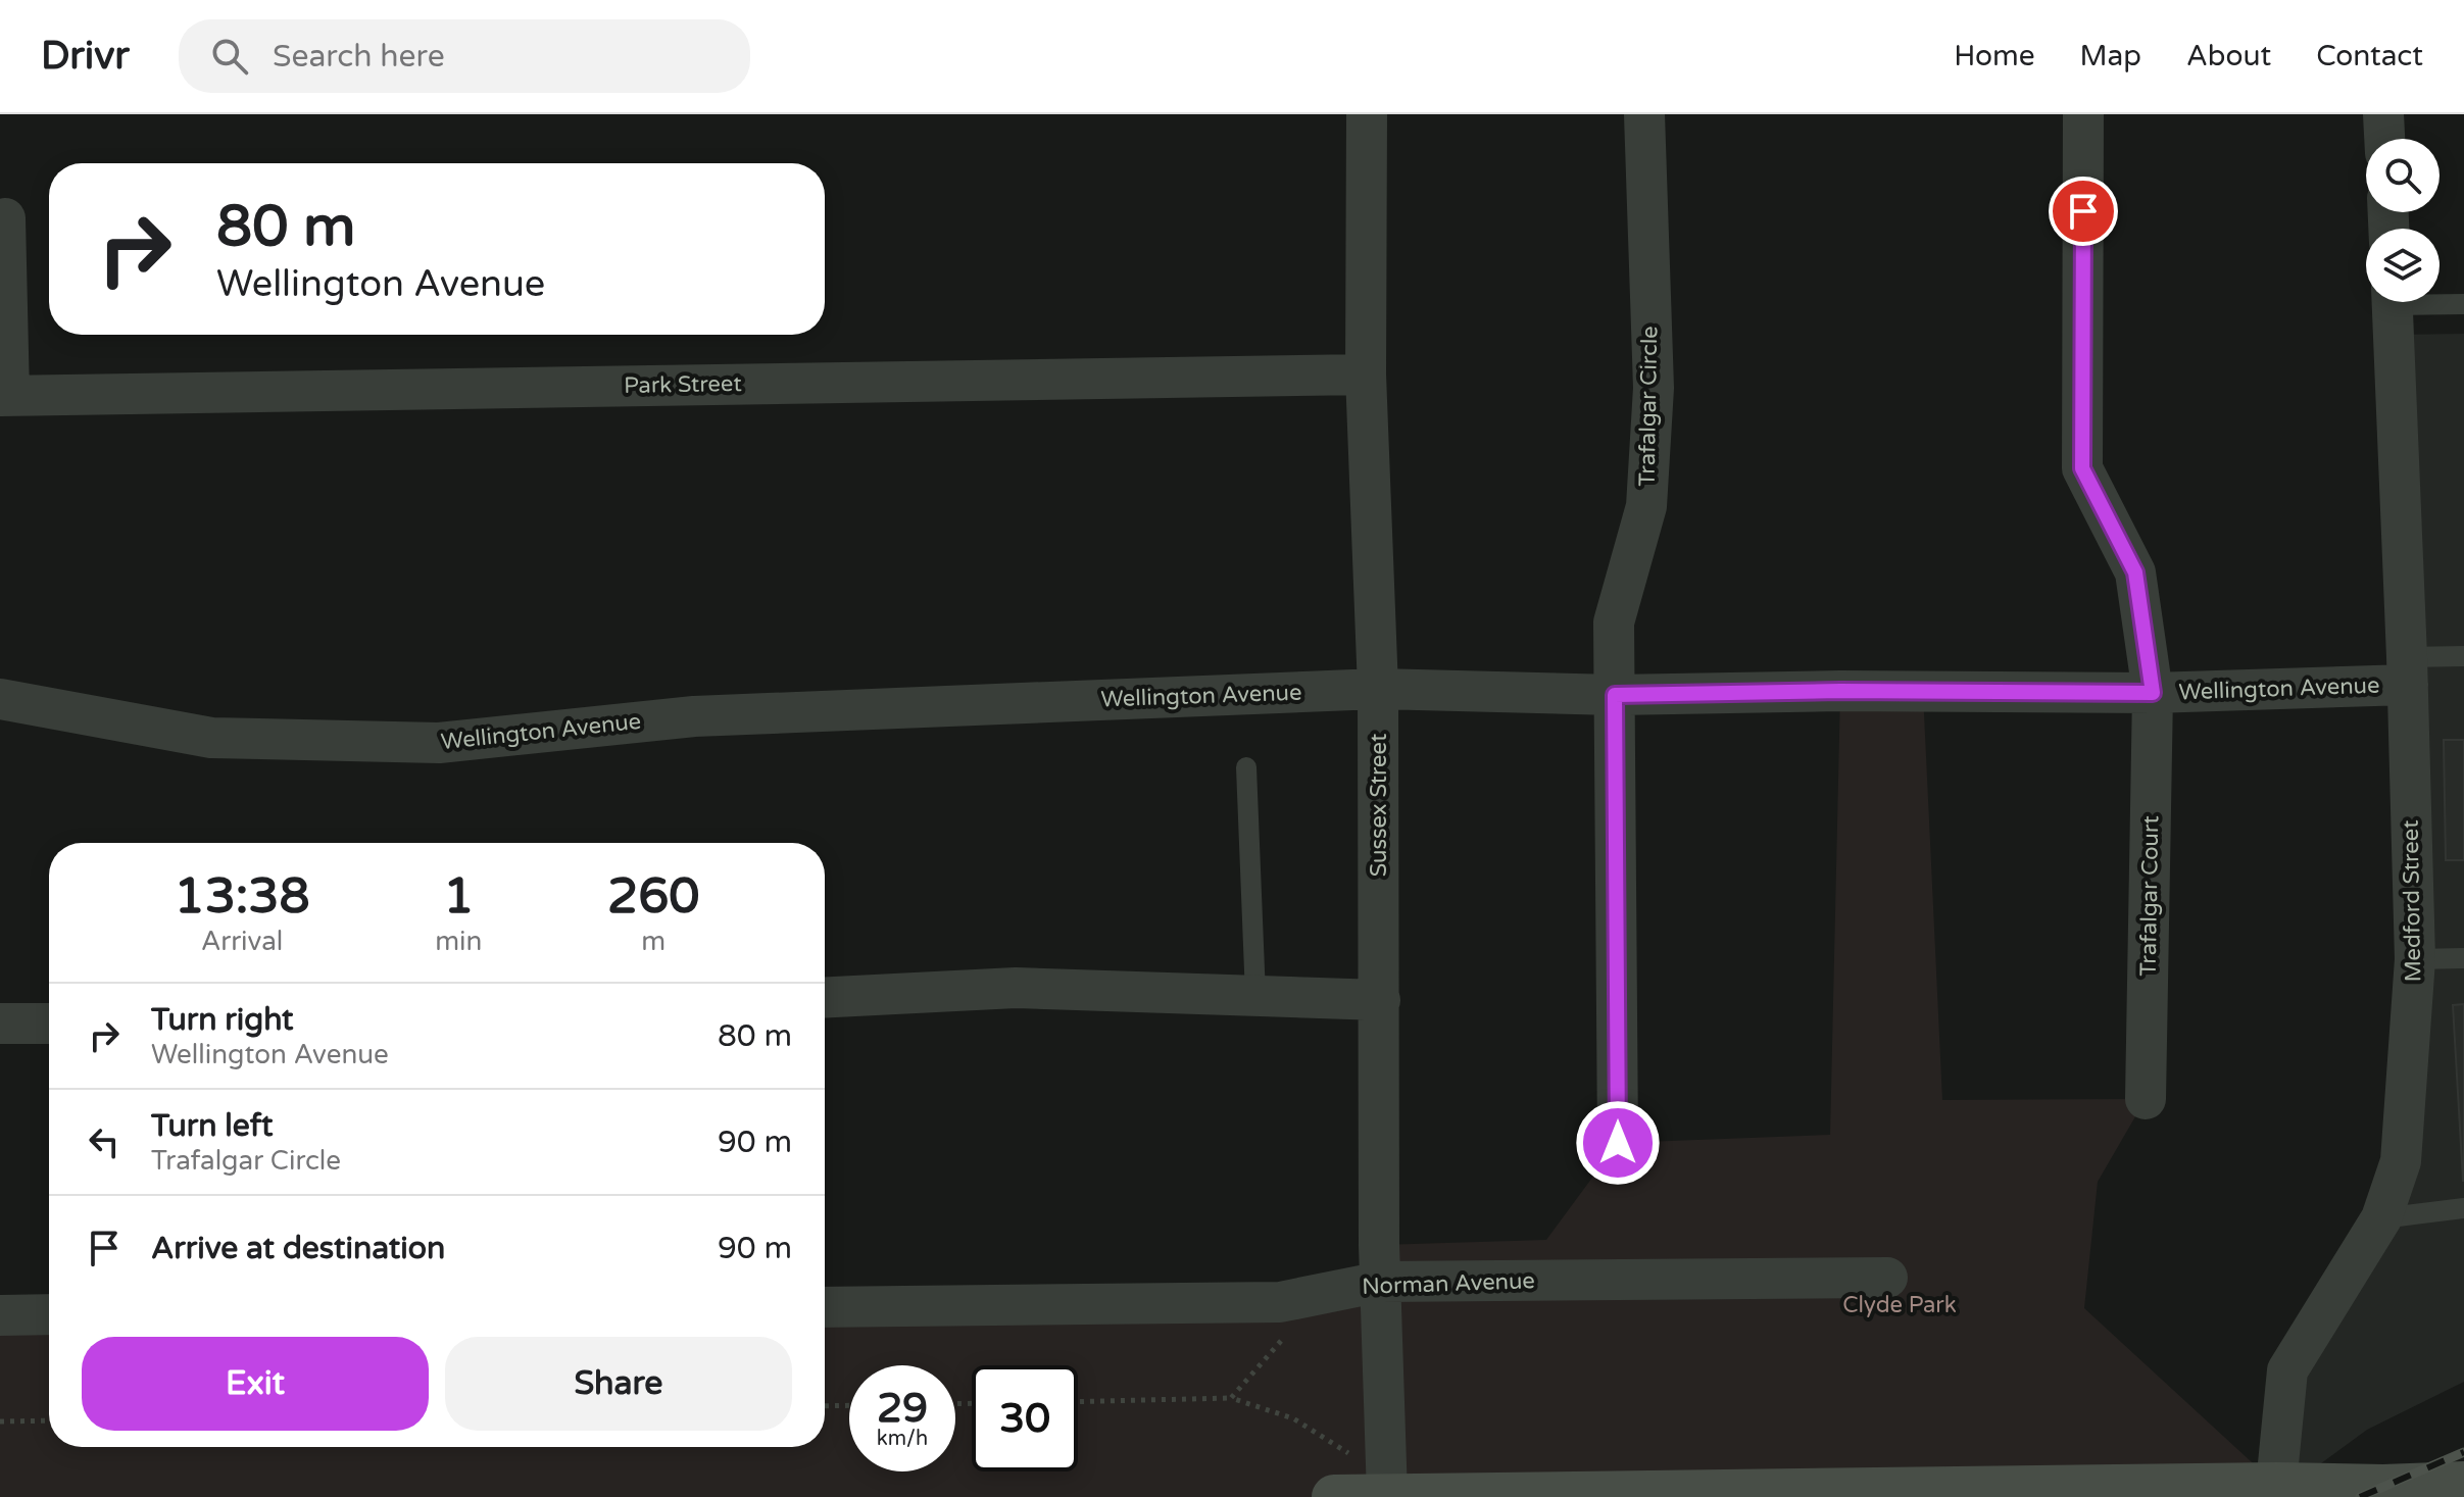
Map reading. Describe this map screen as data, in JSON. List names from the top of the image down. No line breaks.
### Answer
{"streets":{"street":["Park Street","Trafalgar Circle","Wellington Avenue","Sussex Street","Trafalgar Court","Medford Street","Norman Avenue"]},"crossings":[["Park Street","Sussex Street"],["Trafalgar Circle","Wellington Avenue"],["Wellington Avenue","Sussex Street"],["Wellington Avenue","Trafalgar Court"],["Wellington Avenue","Medford Street"],["Sussex Street","Norman Avenue"]],"parks":["Clyde Park"],"page":{"header":"Drivr","search":"Search here","nav":["Home","Map","About","Contact"],"turn":["80 m","Wellington Avenue"],"eta":["13:38","Arrival","1","min","260","m"],"list":[{"name":"Turn right","note":"Wellington Avenue","value":"80 m"},{"name":"Turn left","note":"Trafalgar Circle","value":"90 m"},{"name":"Arrive at destination","value":"90 m"}],"buttons":["Exit","Share"],"speed":"29 km/h","limit":"30"}}
